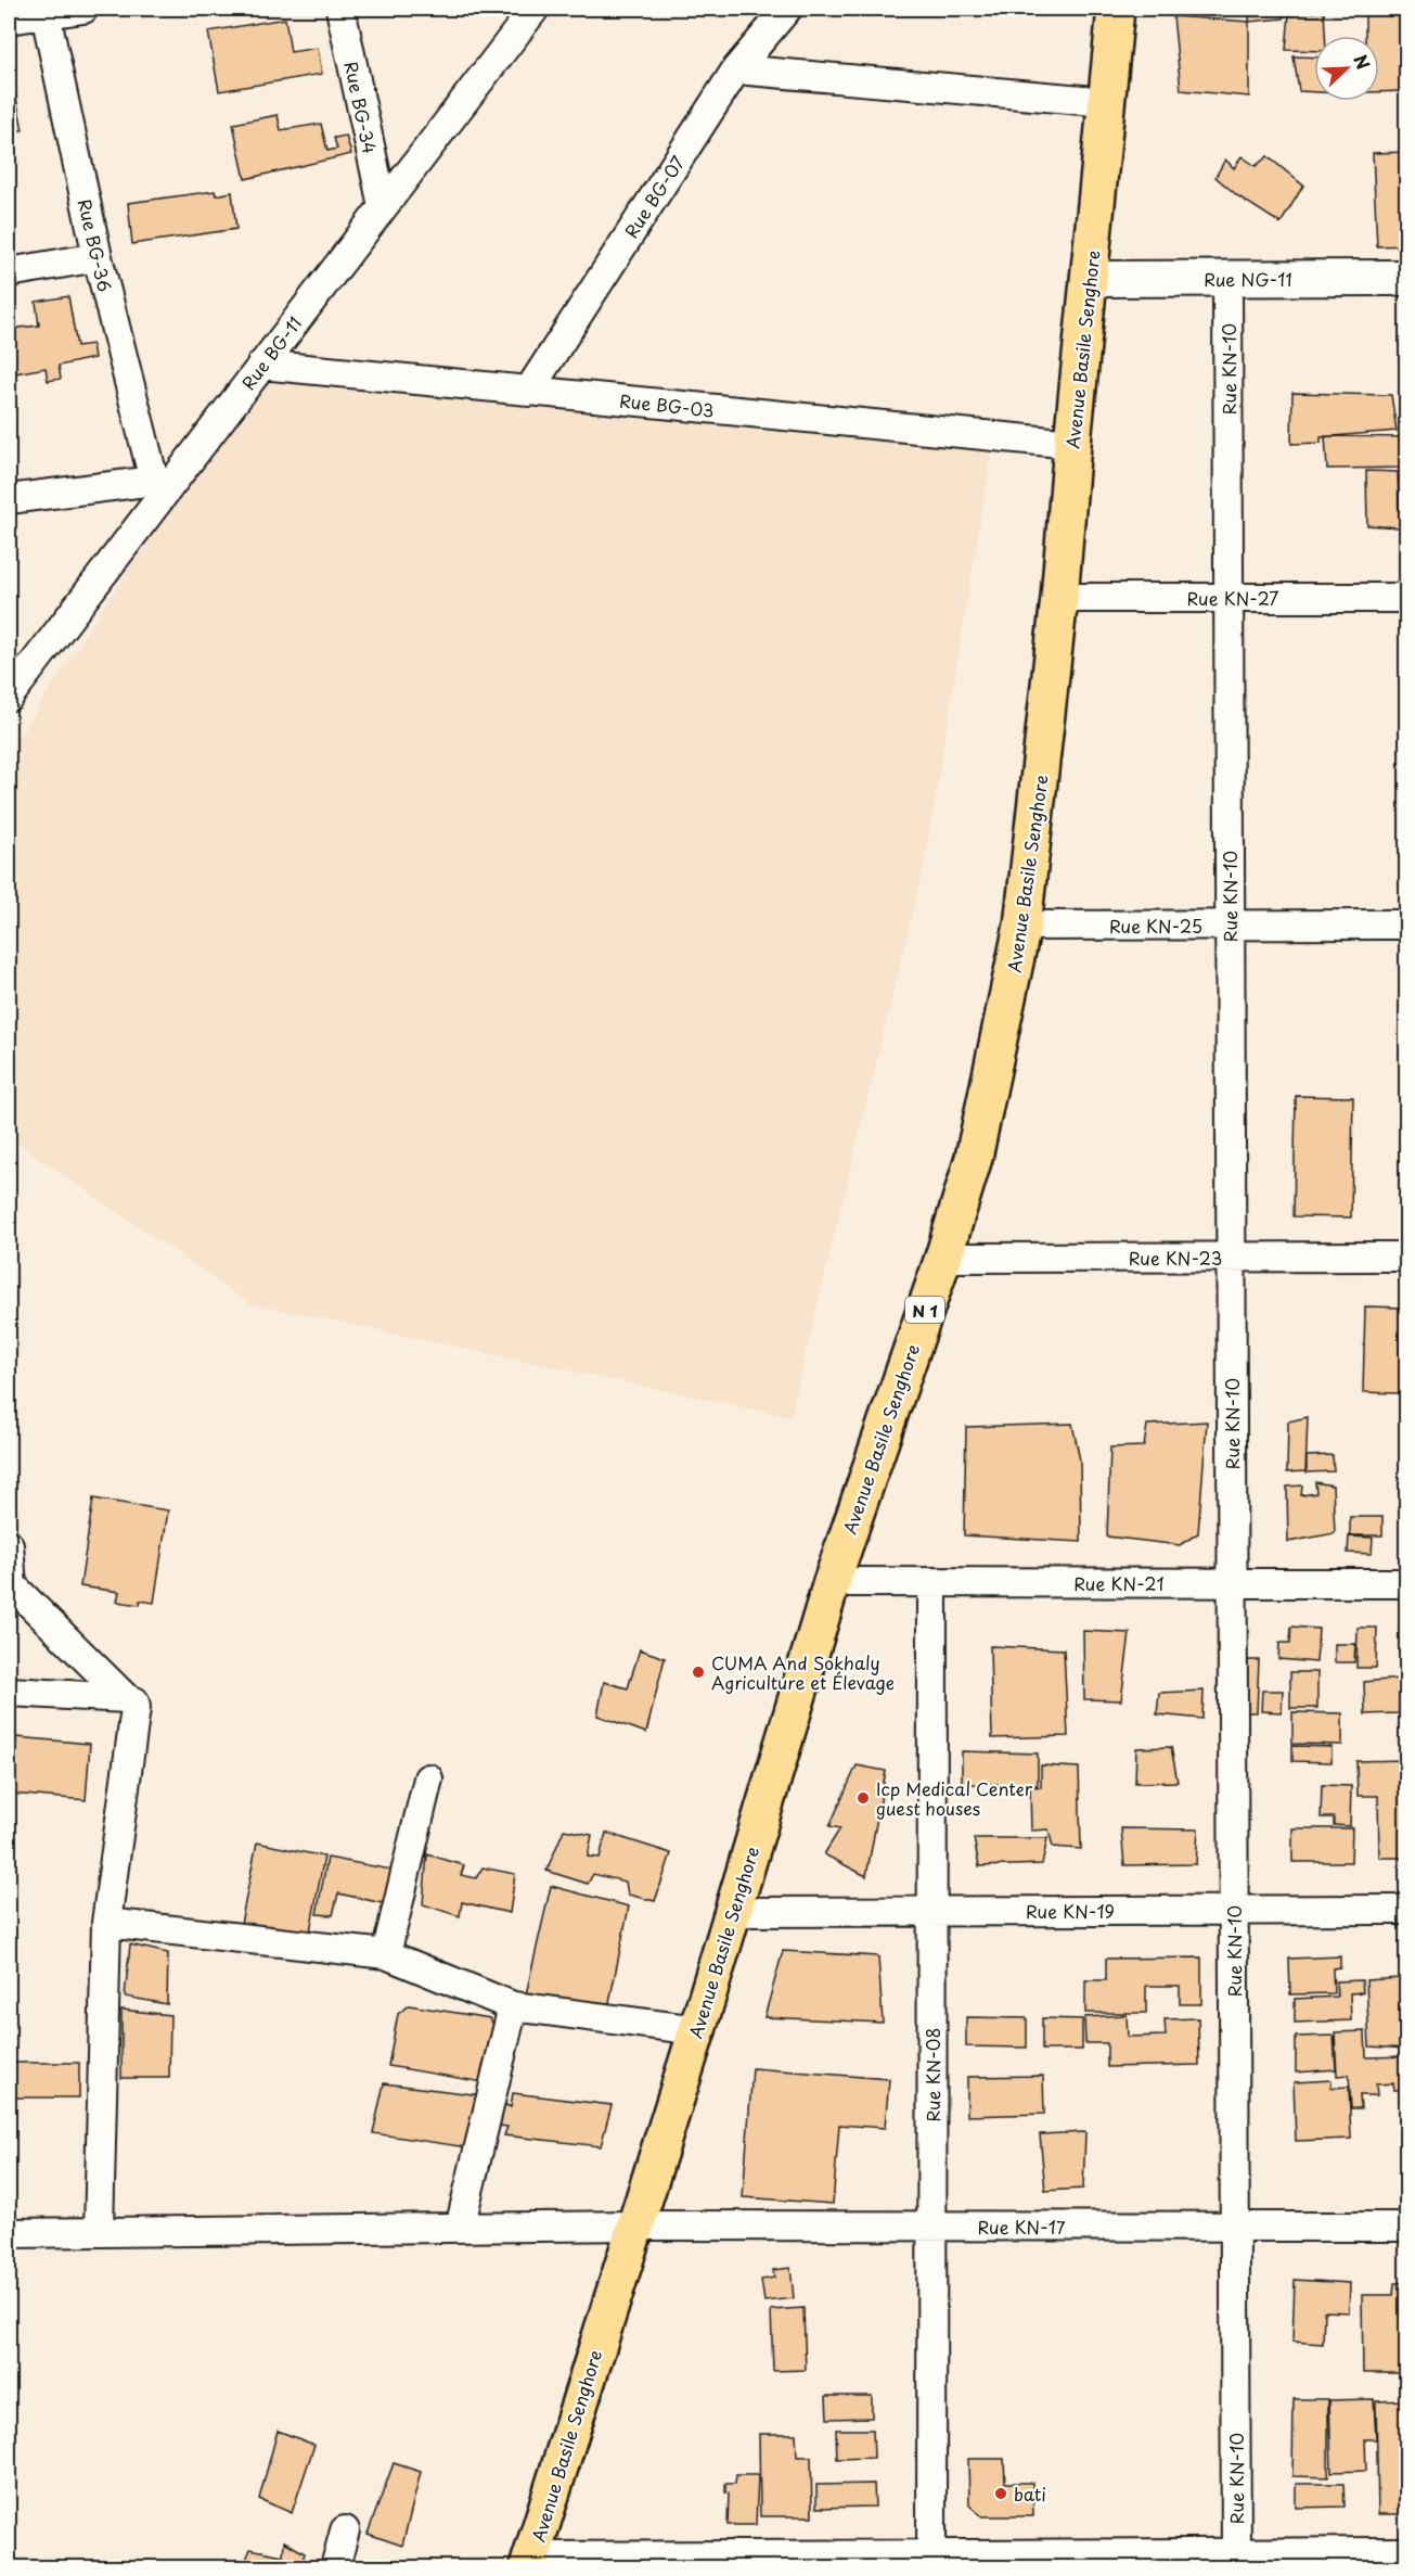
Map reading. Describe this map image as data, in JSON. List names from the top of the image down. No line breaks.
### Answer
{"streets":{"highway":["Avenue Basile Senghore","N 1"],"street":["Rue BG-34","Rue BG-07","Rue BG-36","Rue NG-11","Rue BG-11","Rue KN-10","Rue BG-03","Rue KN-27","Rue KN-25","Rue KN-23","Rue KN-21","Rue KN-19","Rue KN-08","Rue KN-17"]},"crossings":[["Rue BG-34","Rue BG-11"],["Rue BG-07","Rue BG-03"],["Rue BG-36","Rue BG-11"],["Rue NG-11","Avenue Basile Senghore"],["Rue NG-11","Rue KN-10"],["Avenue Basile Senghore","Rue BG-03"],["Avenue Basile Senghore","Rue KN-27"],["Avenue Basile Senghore","Rue KN-25"],["Avenue Basile Senghore","Rue KN-23"],["Avenue Basile Senghore","Rue KN-21"],["Avenue Basile Senghore","Rue KN-19"],["Avenue Basile Senghore","Rue KN-17"],["Rue BG-11","Rue BG-03"],["Rue KN-10","Rue KN-27"],["Rue KN-10","Rue KN-25"],["Rue KN-10","Rue KN-23"],["Rue KN-10","Rue KN-21"],["Rue KN-10","Rue KN-19"],["Rue KN-10","Rue KN-17"],["Rue KN-21","Rue KN-08"],["Rue KN-19","Rue KN-08"],["Rue KN-08","Rue KN-17"]],"places":["CUMA And Sokhaly Agriculture et Élevage","Icp Medical Center guest houses","bati"],"north":"top right"}
